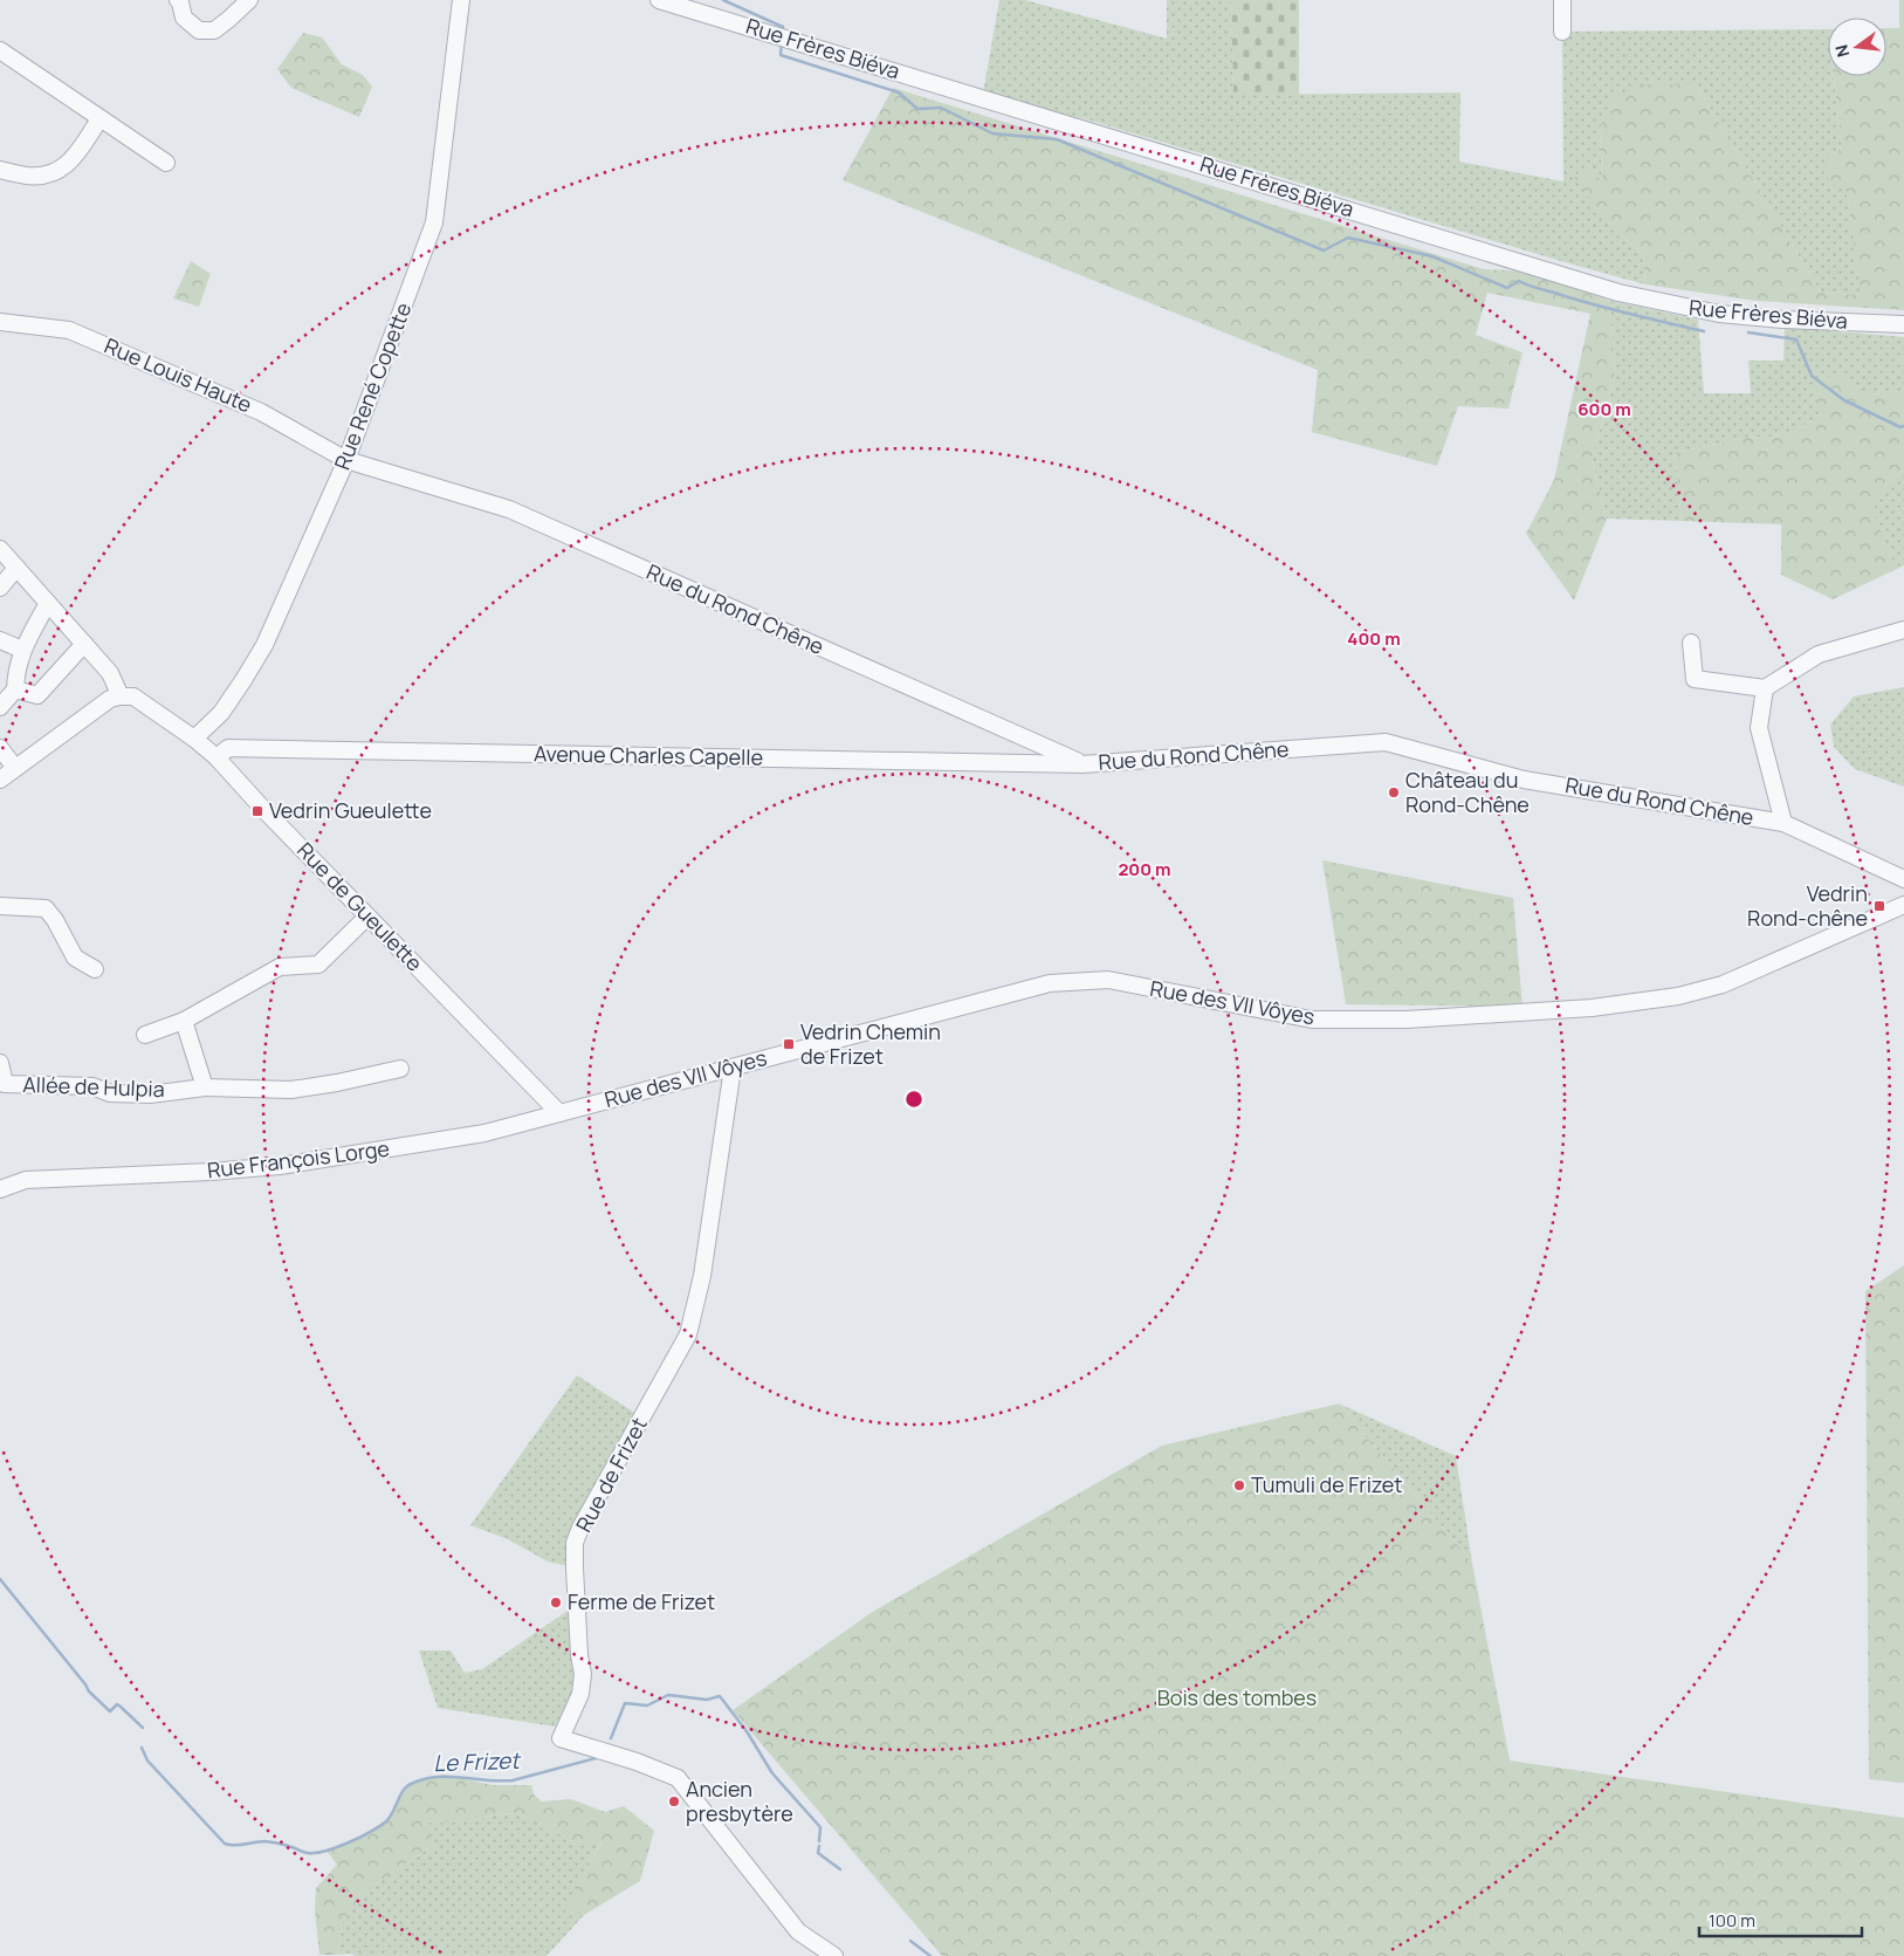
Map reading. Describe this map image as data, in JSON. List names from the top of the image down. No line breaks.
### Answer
{"streets":{"street":["Rue Frères Biéva","Rue Louis Haute","Rue René Copette","Rue du Rond Chêne","Avenue Charles Capelle","Rue de Gueulette","Rue des VII Vôyes","Allée de Hulpia","Rue François Lorge","Rue de Frizet"]},"crossings":[["Rue Louis Haute","Rue René Copette"],["Rue Louis Haute","Rue du Rond Chêne"],["Rue René Copette","Rue du Rond Chêne"],["Rue René Copette","Rue de Gueulette"],["Rue du Rond Chêne","Avenue Charles Capelle"],["Avenue Charles Capelle","Rue de Gueulette"],["Rue de Gueulette","Rue des VII Vôyes"],["Rue de Gueulette","Rue François Lorge"],["Rue des VII Vôyes","Rue François Lorge"],["Rue des VII Vôyes","Rue de Frizet"]],"water":["Le Frizet"],"parks":["Bois des tombes"],"places":{"other":["Château du Rond-Chêne","Tumuli de Frizet","Ferme de Frizet","Ancien presbytère"],"transit":["Vedrin Gueulette","Vedrin Rond-chêne","Vedrin Chemin de Frizet"]},"scale_bar":"100 m","north":"left","rings":["600 m","400 m","200 m"]}
